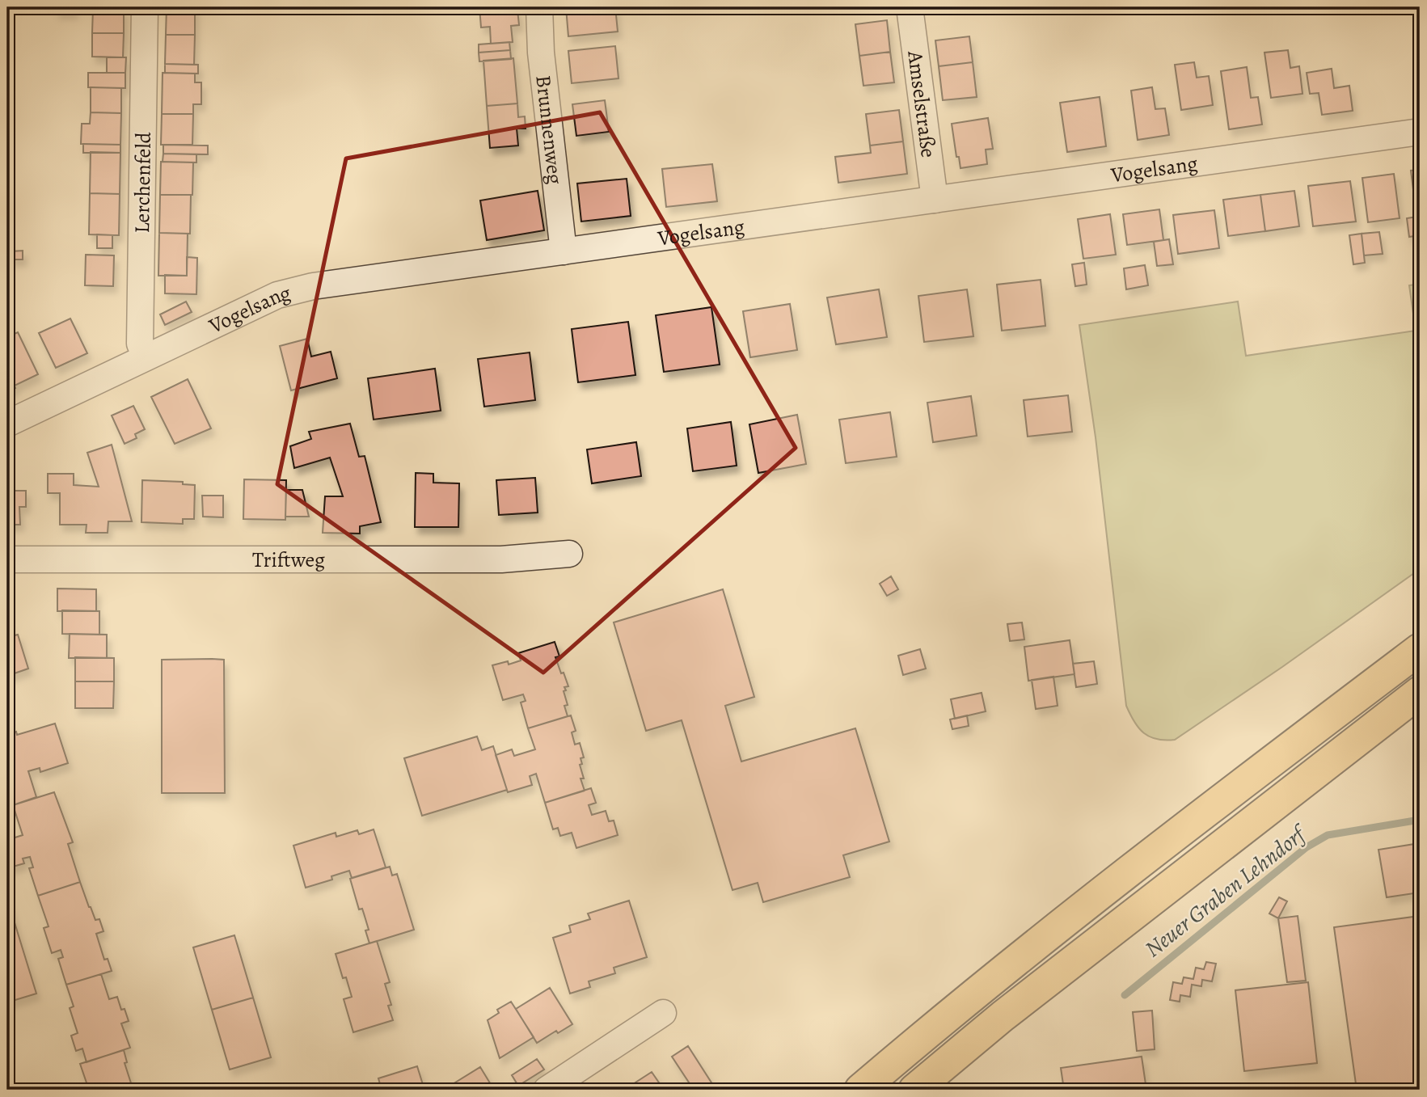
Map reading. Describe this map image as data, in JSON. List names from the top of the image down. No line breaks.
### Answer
{"streets":{"street":["Amselstraße","Brunnenweg","Vogelsang","Lerchenfeld","Triftweg"]},"crossings":[["Amselstraße","Vogelsang"],["Brunnenweg","Vogelsang"],["Vogelsang","Lerchenfeld"]],"water":["Neuer Graben Lehndorf"]}
